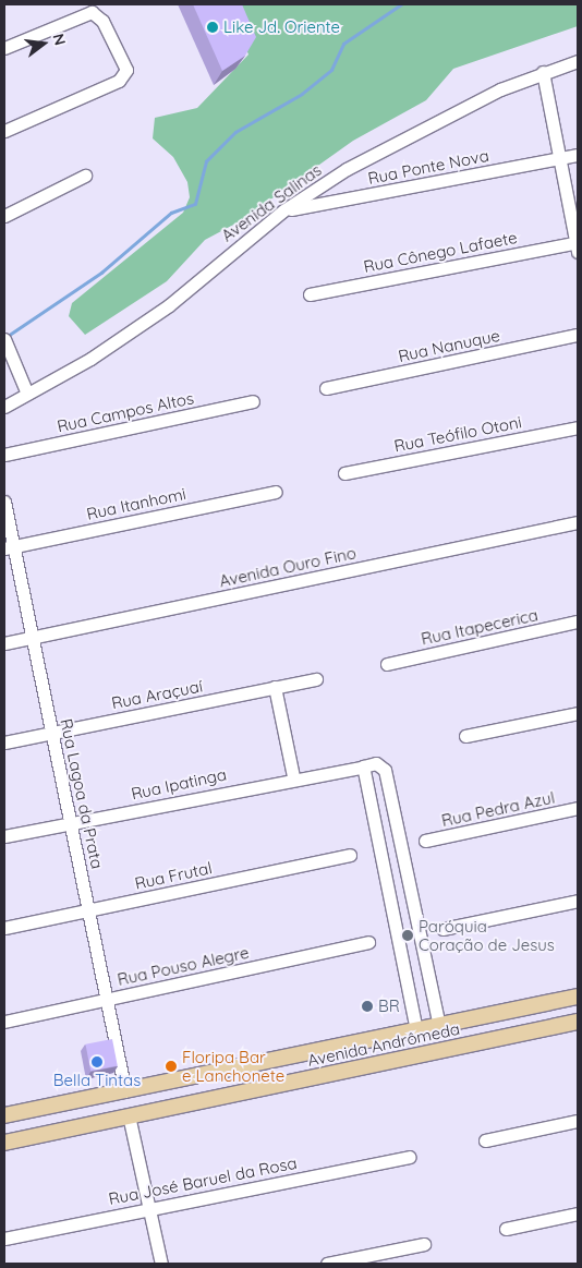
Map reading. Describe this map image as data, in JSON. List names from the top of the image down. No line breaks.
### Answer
{"streets":{"main road":["Avenida Andrômeda"],"street":["Rua Ponte Nova","Avenida Salinas","Rua Cônego Lafaete","Rua Nanuque","Rua Campos Altos","Rua Teófilo Otoni","Rua Itanhomi","Avenida Ouro Fino","Rua Itapecerica","Rua Araçuaí","Rua Ipatinga","Rua Lagoa da Prata","Rua Pedra Azul","Rua Frutal","Rua Pouso Alegre","Rua José Baruel da Rosa"]},"crossings":[["Rua Ponte Nova","Avenida Salinas"],["Rua Itanhomi","Rua Lagoa da Prata"],["Avenida Ouro Fino","Rua Lagoa da Prata"],["Rua Araçuaí","Rua Lagoa da Prata"],["Rua Ipatinga","Rua Lagoa da Prata"],["Rua Ipatinga","Avenida Andrômeda"],["Rua Lagoa da Prata","Rua Frutal"],["Rua Lagoa da Prata","Rua Pouso Alegre"],["Rua Lagoa da Prata","Avenida Andrômeda"]],"places":["Like Jd. Oriente","Paróquia Coração de Jesus","BR","Bella Tintas","Floripa Bar e Lanchonete"],"north":"right"}
